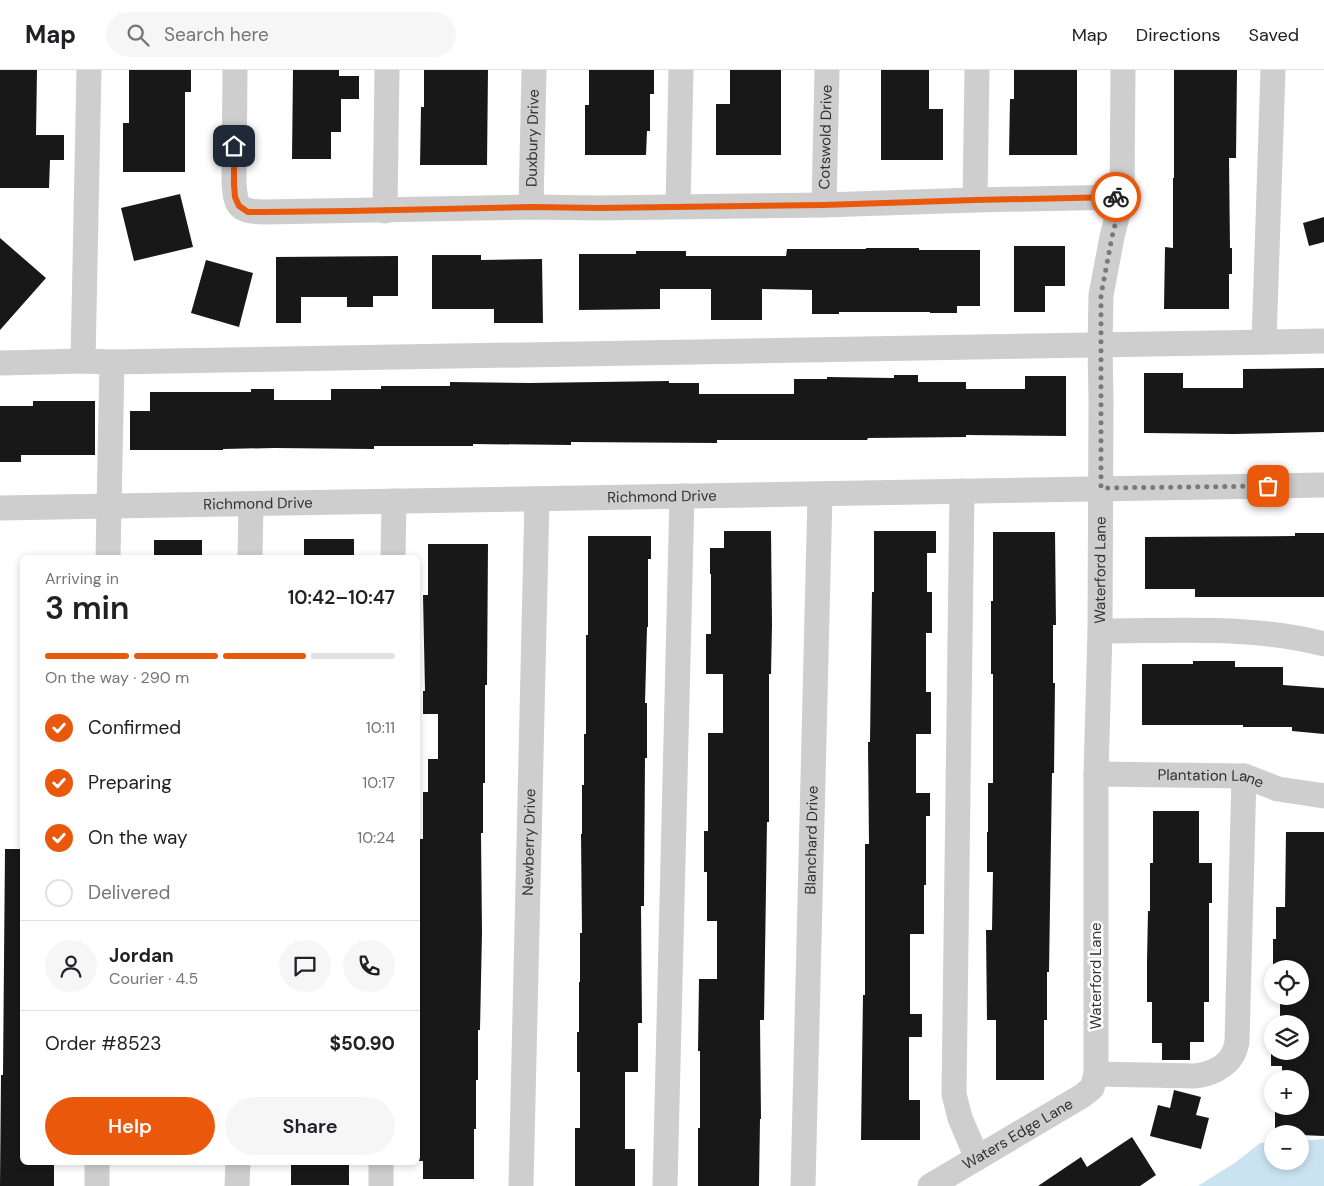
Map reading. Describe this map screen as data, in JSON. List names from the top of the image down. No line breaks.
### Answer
{"streets":{"street":["Cotswold Drive","Duxbury Drive","Richmond Drive","Waterford Lane","Plantation Lane","Blanchard Drive","Newberry Drive","Waters Edge Lane"]},"crossings":[["Richmond Drive","Waterford Lane"],["Richmond Drive","Blanchard Drive"],["Richmond Drive","Newberry Drive"],["Waterford Lane","Plantation Lane"],["Waterford Lane","Waters Edge Lane"]],"page":{"header":"Map","search":"Search here","nav":["Map","Directions","Saved"],"heading":["3 min","Arriving in","10:42–10:47"],"panel":["Jordan","Courier · 4.5","Order #8523","$50.90"],"bar":"On the way · 290 m","list":[["Confirmed","10:11"],["Preparing","10:17"],["On the way","10:24"],"Delivered"],"map_buttons":["+","−"],"buttons":["Help","Share"]}}
